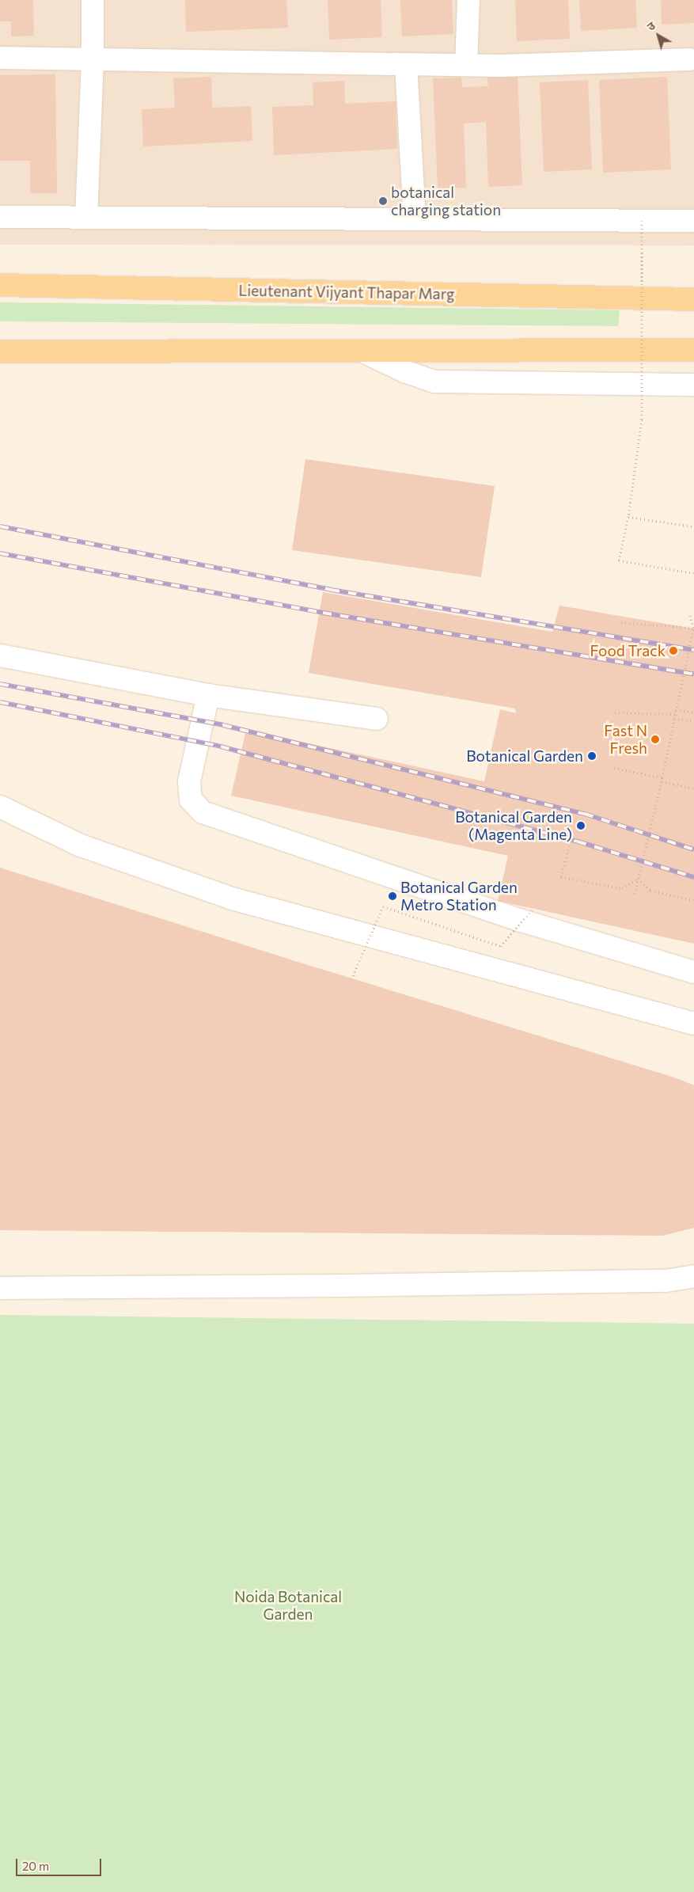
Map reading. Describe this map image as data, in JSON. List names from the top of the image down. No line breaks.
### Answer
{"streets":{"main road":["Lieutenant Vijyant Thapar Marg"]},"parks":["Noida Botanical Garden"],"places":["botanical charging station","Food Track","Fast N Fresh","Botanical Garden","Botanical Garden (Magenta Line)","Botanical Garden Metro Station"],"scale_bar":"20 m","north":"top left"}
